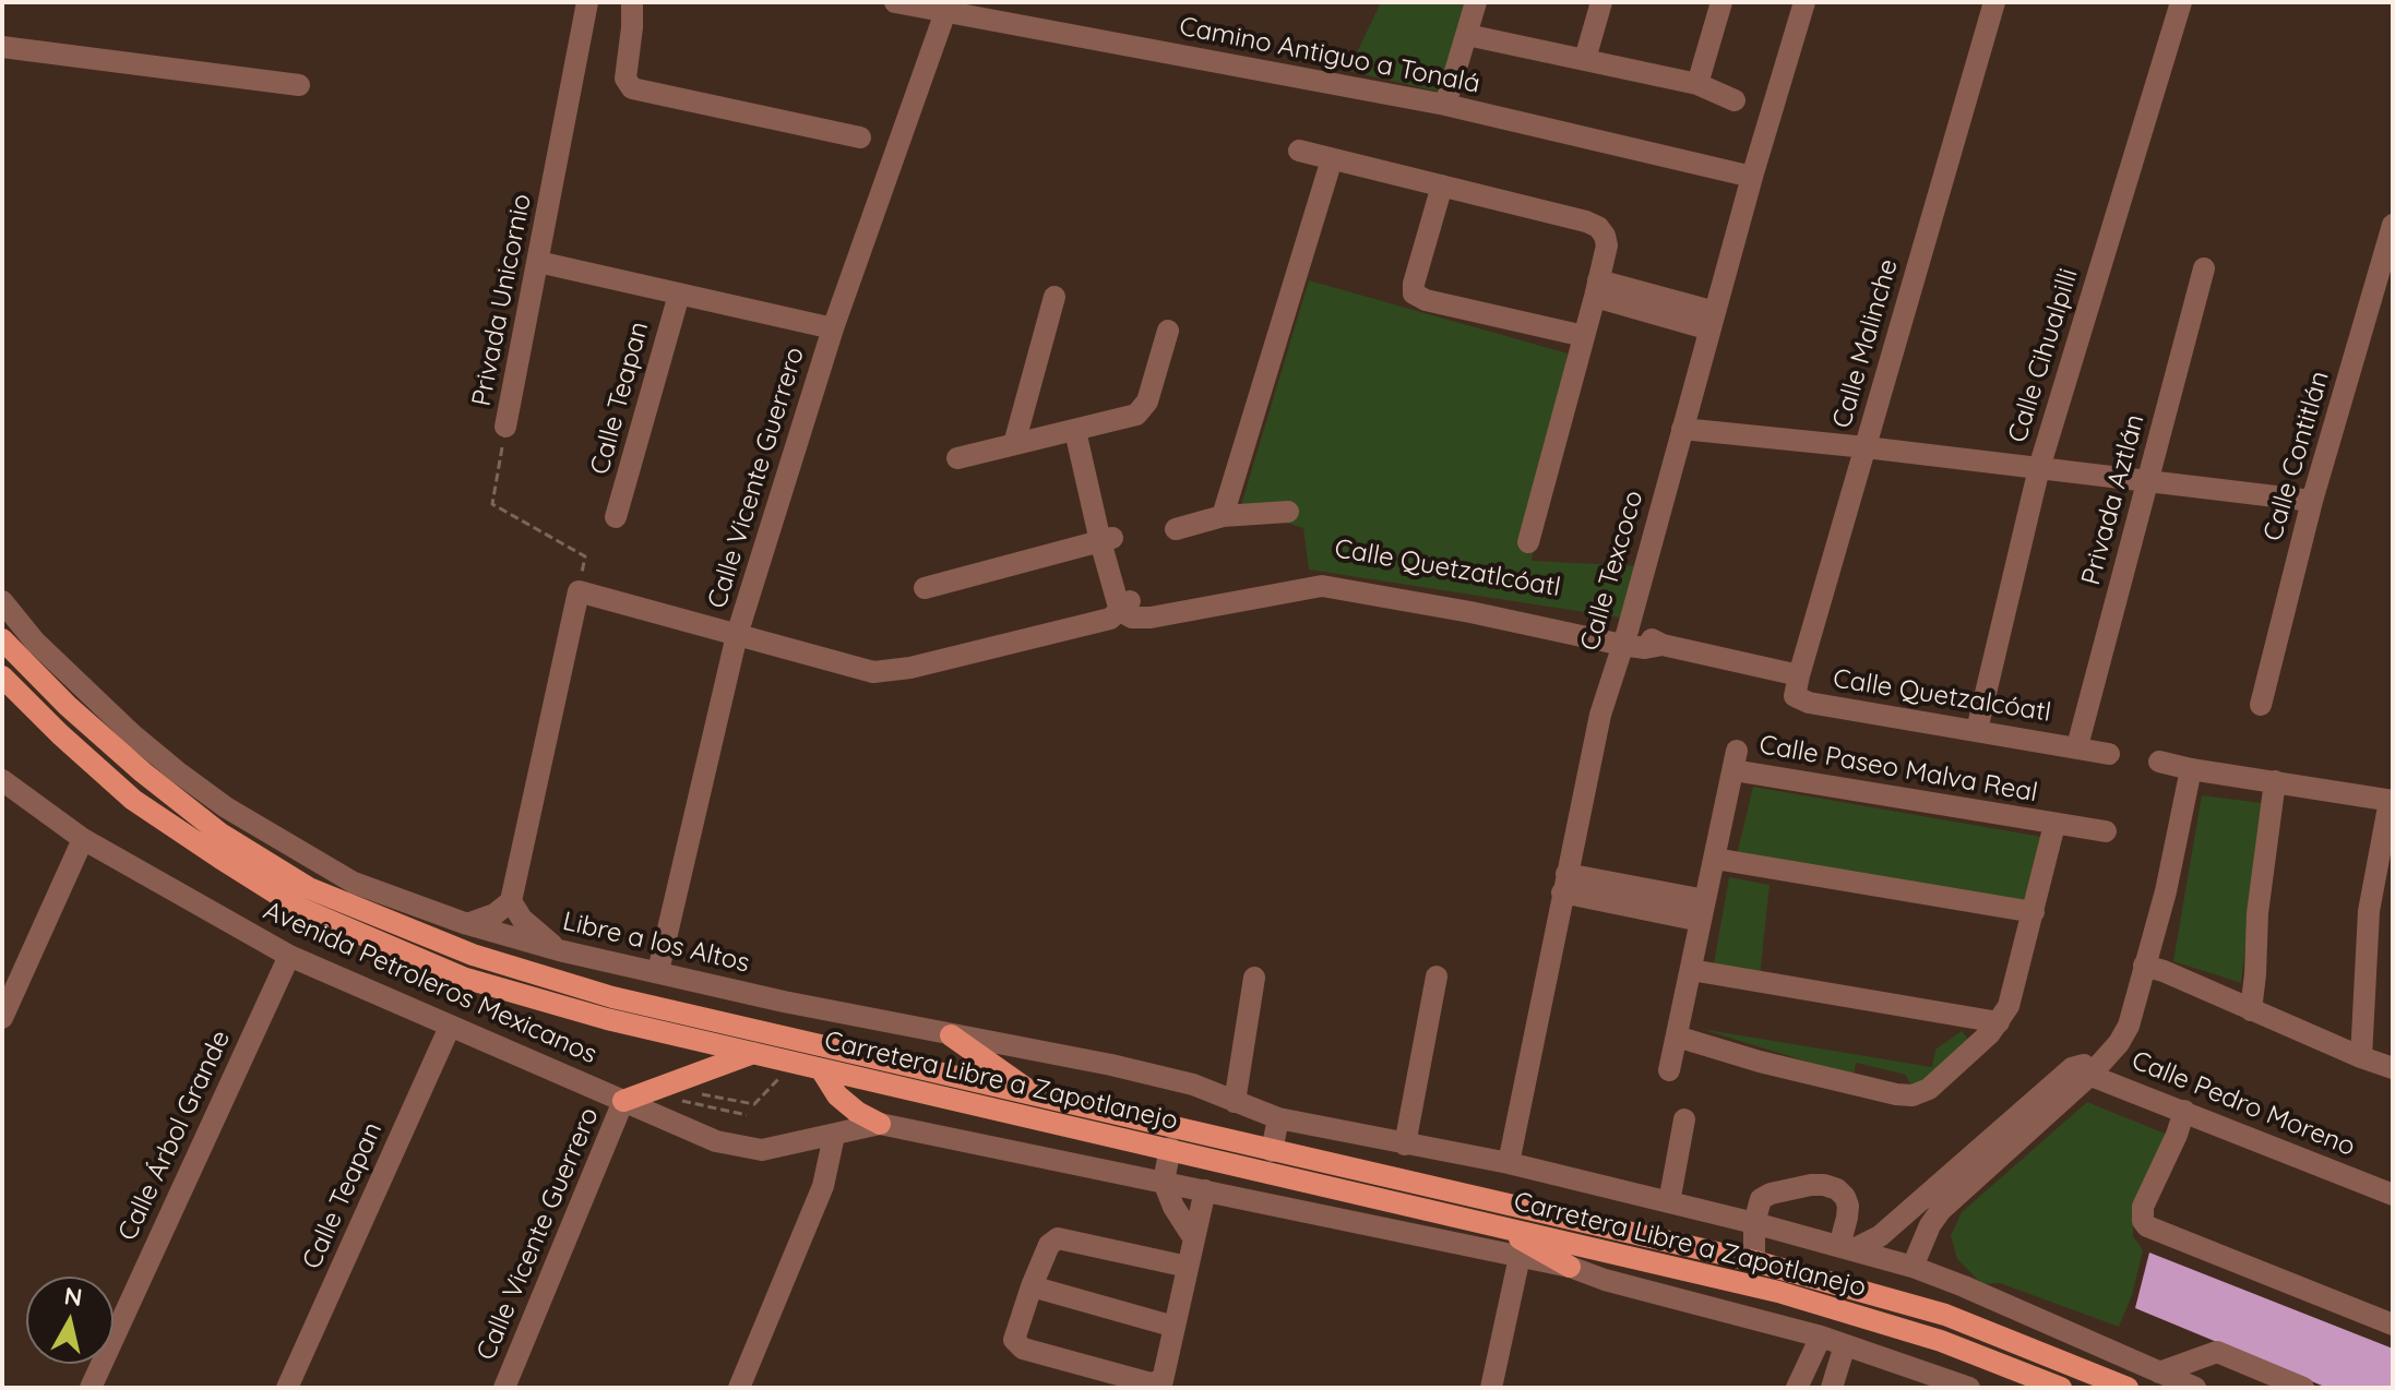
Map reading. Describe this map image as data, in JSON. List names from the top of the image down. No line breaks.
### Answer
{"streets":{"main road":["Carretera Libre a Zapotlanejo"],"street":["Camino Antiguo a Tonalá","Privada Unicornio","Calle Malinche","Calle Cihualpilli","Calle Teapan","Calle Contitlán","Calle Vicente Guerrero","Privada Aztlán","Calle Quetzatlcóatl","Calle Texcoco","Calle Quetzalcóatl","Calle Paseo Malva Real","Libre a los Altos","Avenida Petroleros Mexicanos","Calle Pedro Moreno","Calle Árbol Grande"]},"crossings":[["Camino Antiguo a Tonalá","Calle Vicente Guerrero"],["Camino Antiguo a Tonalá","Calle Texcoco"],["Calle Malinche","Calle Quetzatlcóatl"],["Calle Malinche","Calle Quetzalcóatl"],["Calle Cihualpilli","Calle Quetzalcóatl"],["Calle Teapan","Avenida Petroleros Mexicanos"],["Calle Vicente Guerrero","Calle Quetzatlcóatl"],["Calle Vicente Guerrero","Libre a los Altos"],["Calle Vicente Guerrero","Avenida Petroleros Mexicanos"],["Privada Aztlán","Calle Quetzalcóatl"],["Calle Quetzatlcóatl","Calle Texcoco"],["Calle Texcoco","Carretera Libre a Zapotlanejo"],["Libre a los Altos","Carretera Libre a Zapotlanejo"],["Avenida Petroleros Mexicanos","Calle Árbol Grande"]],"north":"top"}
